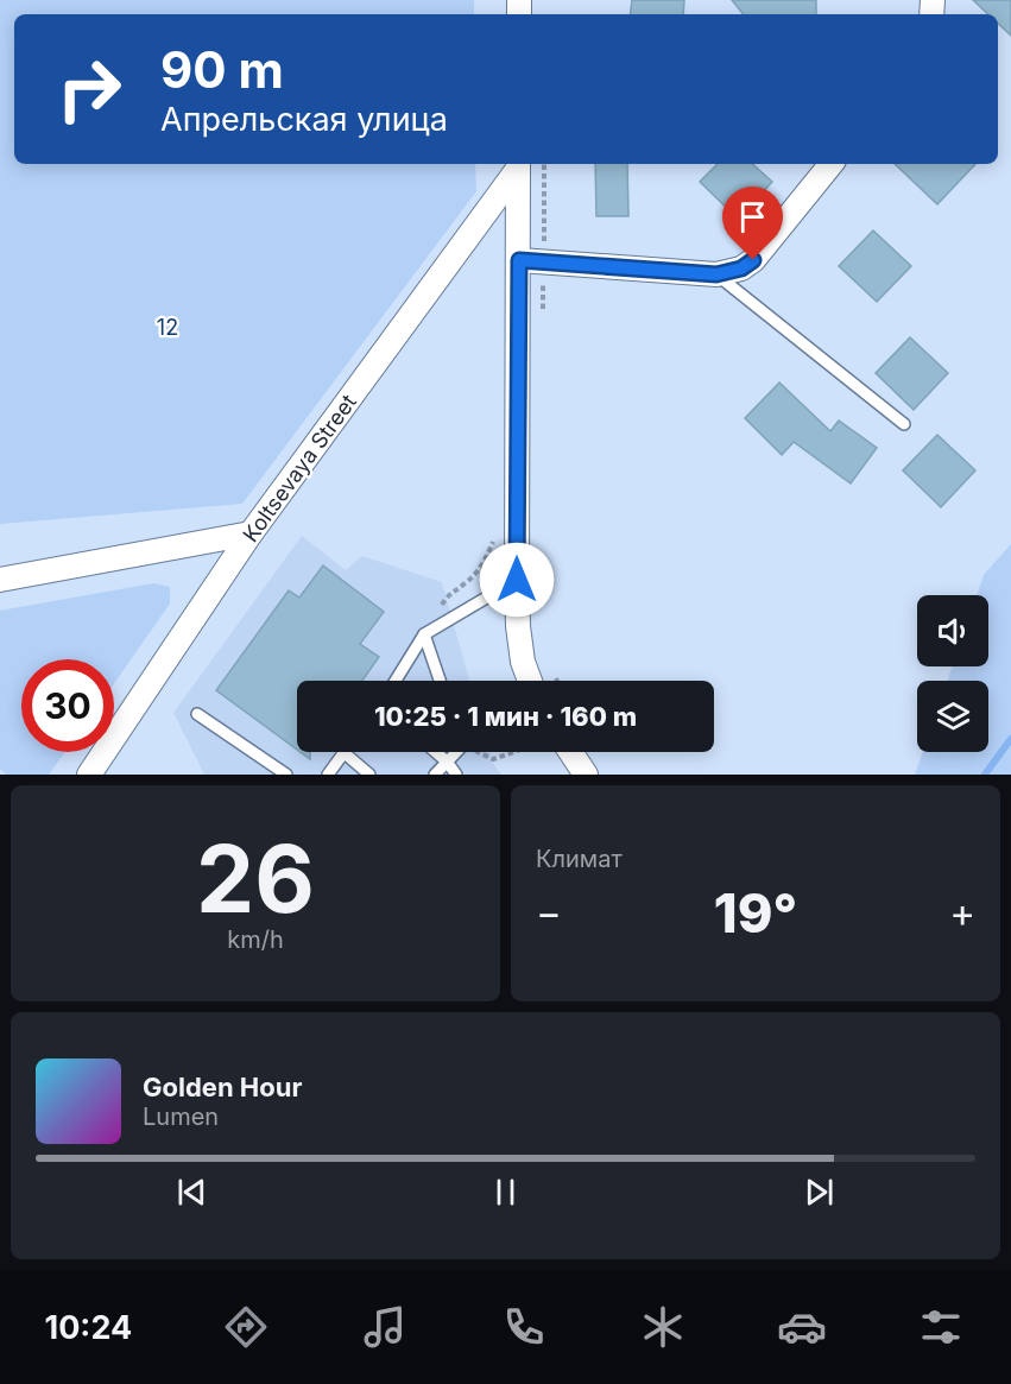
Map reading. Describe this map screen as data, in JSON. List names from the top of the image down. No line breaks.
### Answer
{"streets":{"street":["Koltsevaya Street"]},"parks":["12"],"page":{"turn":["90 m","Апрельская улица"],"limit":"30","trip":"10:25 · 1 мин · 160 m","tile":[["26","km/h"],"Климат"],"heat":["−","19°","+"],"song":["Golden Hour","Lumen"],"tabs":"10:24"}}
